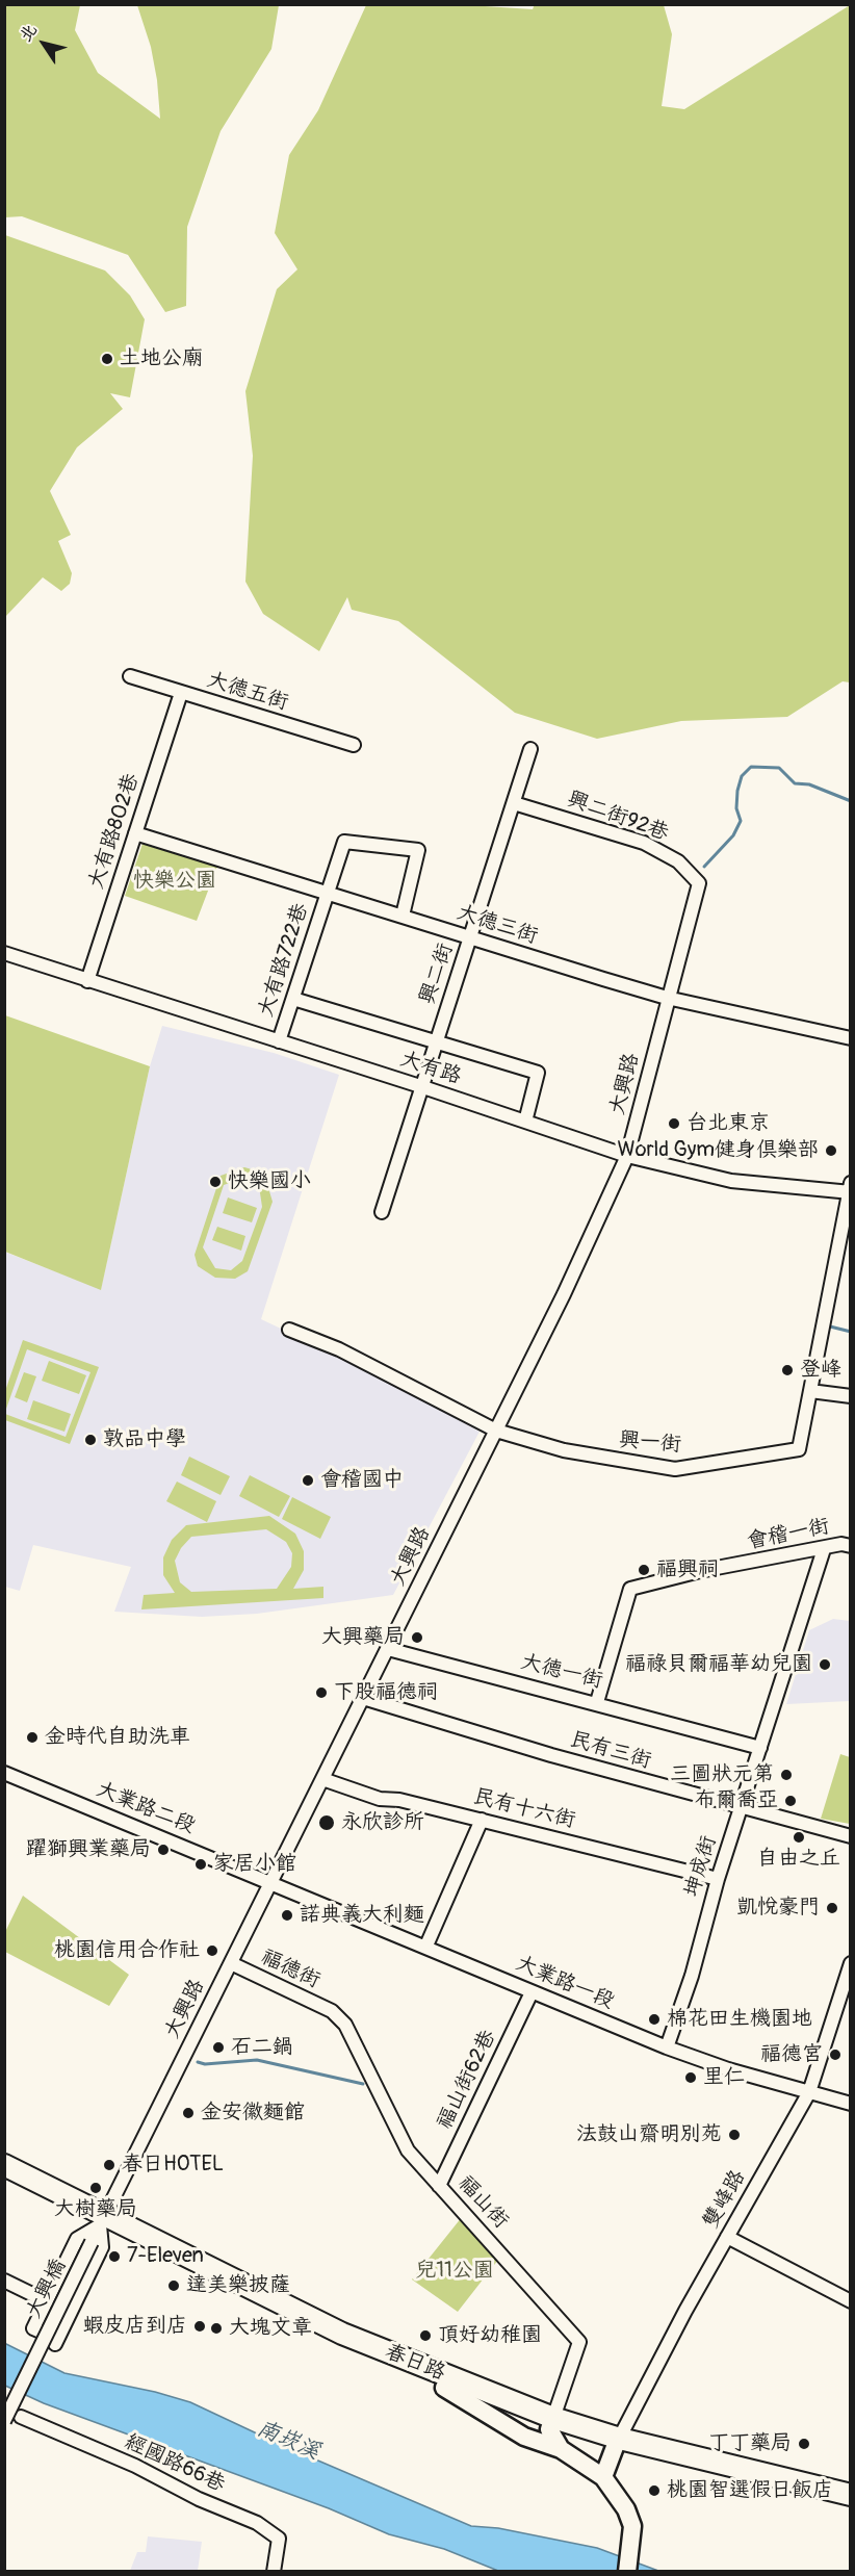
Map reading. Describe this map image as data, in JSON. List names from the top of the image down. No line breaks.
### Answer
{"streets":{"main road":["春日路"],"street":["大德五街","興二街92巷","大有路802巷","大德三街","大有路722巷","興二街","大有路","大興路","興一街","會稽一街","大德一街","民有三街","大業路二段","民有十六街","坤成街","福德街","大業路一段","福山街62巷","雙峰路","福山街","大興橋","經國路66巷"]},"crossings":[["大德五街","大有路802巷"],["興二街92巷","興二街"],["興二街92巷","大興路"],["大有路802巷","大德三街"],["大有路802巷","大有路"],["大德三街","大有路722巷"],["大德三街","興二街"],["大德三街","大興路"],["大有路722巷","大有路"],["興二街","大有路"],["大有路","大興路"],["大有路","興一街"],["大興路","興一街"],["大興路","大德一街"],["大興路","民有三街"],["大興路","大業路二段"],["大興路","民有十六街"],["大興路","福德街"],["大興路","大業路一段"],["大興路","大興橋"],["大興路","春日路"],["會稽一街","大德一街"],["會稽一街","坤成街"],["大德一街","坤成街"],["民有三街","坤成街"],["大業路二段","大業路一段"],["民有十六街","坤成街"],["坤成街","大業路一段"],["福德街","福山街"],["大業路一段","福山街62巷"],["大業路一段","雙峰路"],["福山街62巷","福山街"],["雙峰路","春日路"],["福山街","春日路"],["大興橋","春日路"]],"water":["南崁溪"],"parks":["快樂公園","兒11公園"],"places":["土地公廟","台北東京","World Gym健身俱樂部","快樂國小","登峰","敦品中學","會稽國中","福興祠","大興藥局","福祿貝爾福華幼兒園","下股福德祠","金時代自助洗車","三圖狀元第","布爾喬亞","永欣診所","自由之丘","躍獅興業藥局","家居小館","凱悅豪門","諾典義大利麵","桃園信用合作社","棉花田生機園地","石二鍋","福德宮","里仁","金安徽麵館","法鼓山齋明別苑","春日HOTEL","大樹藥局","7-Eleven","達美樂披薩","蝦皮店到店","大塊文章","頂好幼稚園","丁丁藥局","桃園智選假日飯店"],"north":"top left"}
